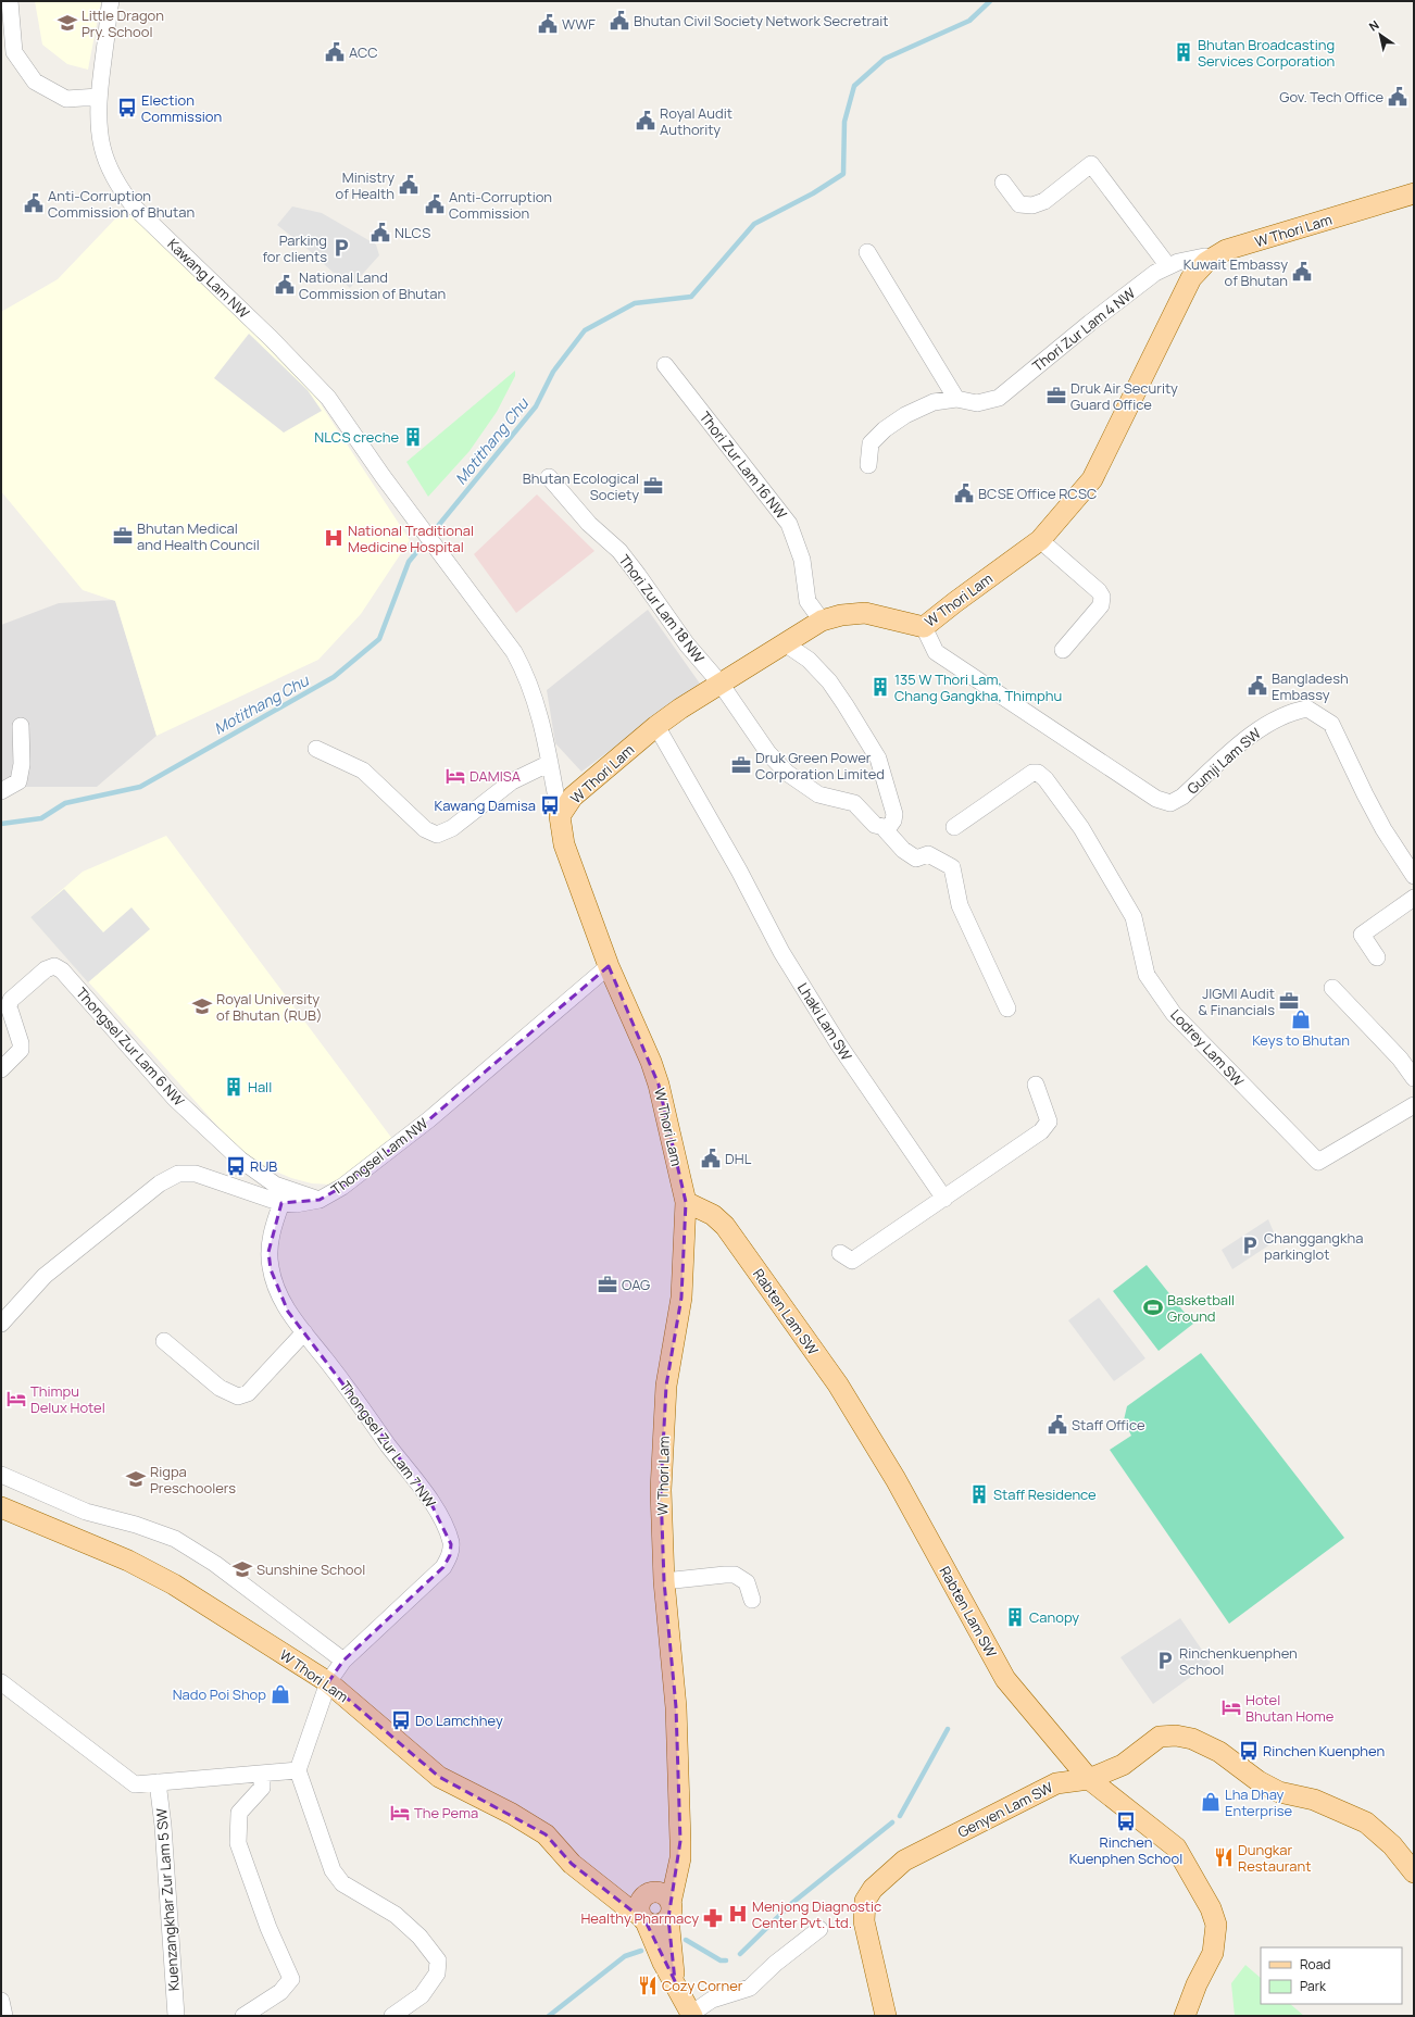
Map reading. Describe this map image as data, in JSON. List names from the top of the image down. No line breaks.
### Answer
{"streets":{"main road":["W Thori Lam","Rabten Lam SW","Genyen Lam SW"],"street":["Kawang Lam NW","Thori Zur Lam 4 NW","Thori Zur Lam 16 NW","Thori Zur Lam 18 NW","Gumji Lam SW","Lhaki Lam SW","Thongsel Zur Lam 6 NW","Lodrey Lam SW","Thongsel Lam NW","Thongsel Zur Lam 7 NW","Kuenzangkhar Zur Lam 5 SW"]},"crossings":[["W Thori Lam","Kawang Lam NW"],["W Thori Lam","Thori Zur Lam 4 NW"],["W Thori Lam","Thori Zur Lam 16 NW"],["W Thori Lam","Thori Zur Lam 18 NW"],["W Thori Lam","Gumji Lam SW"],["W Thori Lam","Lhaki Lam SW"],["W Thori Lam","Thongsel Lam NW"],["W Thori Lam","Rabten Lam SW"],["W Thori Lam","Thongsel Zur Lam 7 NW"],["Thongsel Zur Lam 6 NW","Thongsel Lam NW"],["Thongsel Lam NW","Thongsel Zur Lam 7 NW"],["Rabten Lam SW","Genyen Lam SW"]],"water":["Motithang Chu"],"places":{"public building":["Bhutan Civil Society Network Secretrait","WWF","ACC","Gov. Tech Office","Royal Audit Authority","Ministry of Health","Anti-Corruption Commission of Bhutan","Anti-Corruption Commission","NLCS","Kuwait Embassy of Bhutan","National Land Commission of Bhutan","BCSE Office RCSC","Bangladesh Embassy","DHL","Staff Office"],"school or university":["Little Dragon Pry. School","Royal University of Bhutan (RUB)","Rigpa Preschoolers","Sunshine School"],"building":["Bhutan Broadcasting Services Corporation","NLCS creche","135 W Thori Lam, Chang Gangkha, Thimphu","Hall","Staff Residence","Canopy"],"bus stop":["Election Commission","Kawang Damisa","RUB","Do Lamchhey","Rinchen Kuenphen","Rinchen Kuenphen School"],"parking":["Parking for clients","Changgangkha parkinglot","Rinchenkuenphen School"],"office":["Druk Air Security Guard Office","Bhutan Ecological Society","Bhutan Medical and Health Council","Druk Green Power Corporation Limited","JIGMI Audit & Financials","OAG"],"hospital":["National Traditional Medicine Hospital","Menjong Diagnostic Center Pvt. Ltd."],"hotel":["DAMISA","Thimpu Delux Hotel","Hotel Bhutan Home","The Pema"],"shop":["Keys to Bhutan","Nado Poi Shop","Lha Dhay Enterprise"],"sports":["Basketball Ground"],"restaurant":["Dungkar Restaurant","Cozy Corner"],"pharmacy":["Healthy Pharmacy"]},"legend":["Road","Park"],"north":"top left"}
